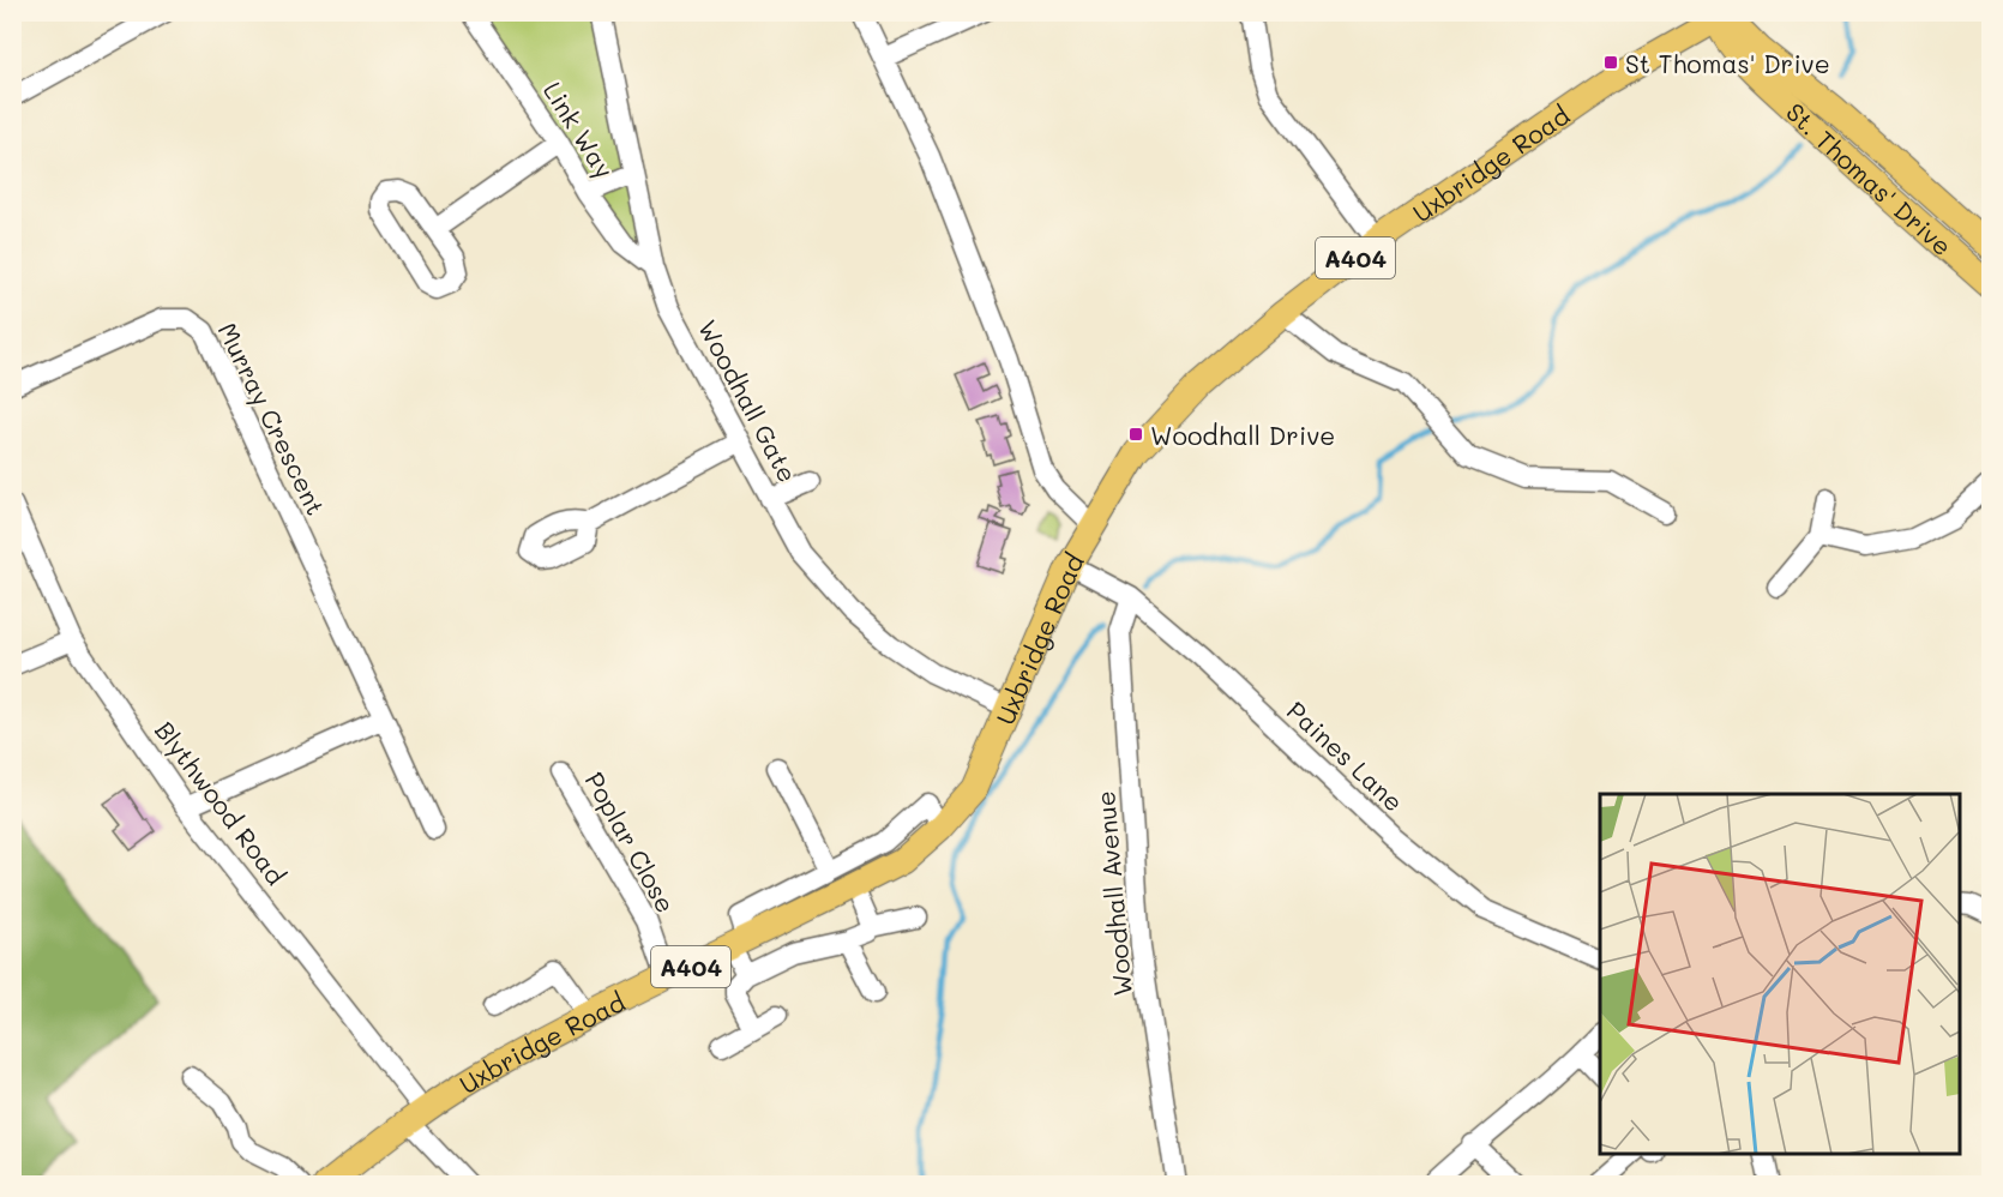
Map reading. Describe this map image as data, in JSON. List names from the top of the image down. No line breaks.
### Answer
{"streets":{"main road":["Uxbridge Road","St. Thomas' Drive","A404"],"street":["Link Way","Woodhall Gate","Murray Crescent","Paines Lane","Blythwood Road","Poplar Close","Woodhall Avenue"]},"crossings":[["Link Way","Woodhall Gate"],["Uxbridge Road","St. Thomas' Drive"],["Uxbridge Road","Woodhall Gate"],["Uxbridge Road","Paines Lane"],["Uxbridge Road","Blythwood Road"],["Uxbridge Road","Poplar Close"],["Paines Lane","Woodhall Avenue"]],"places":{"transit":["St Thomas' Drive","Woodhall Drive"]}}
